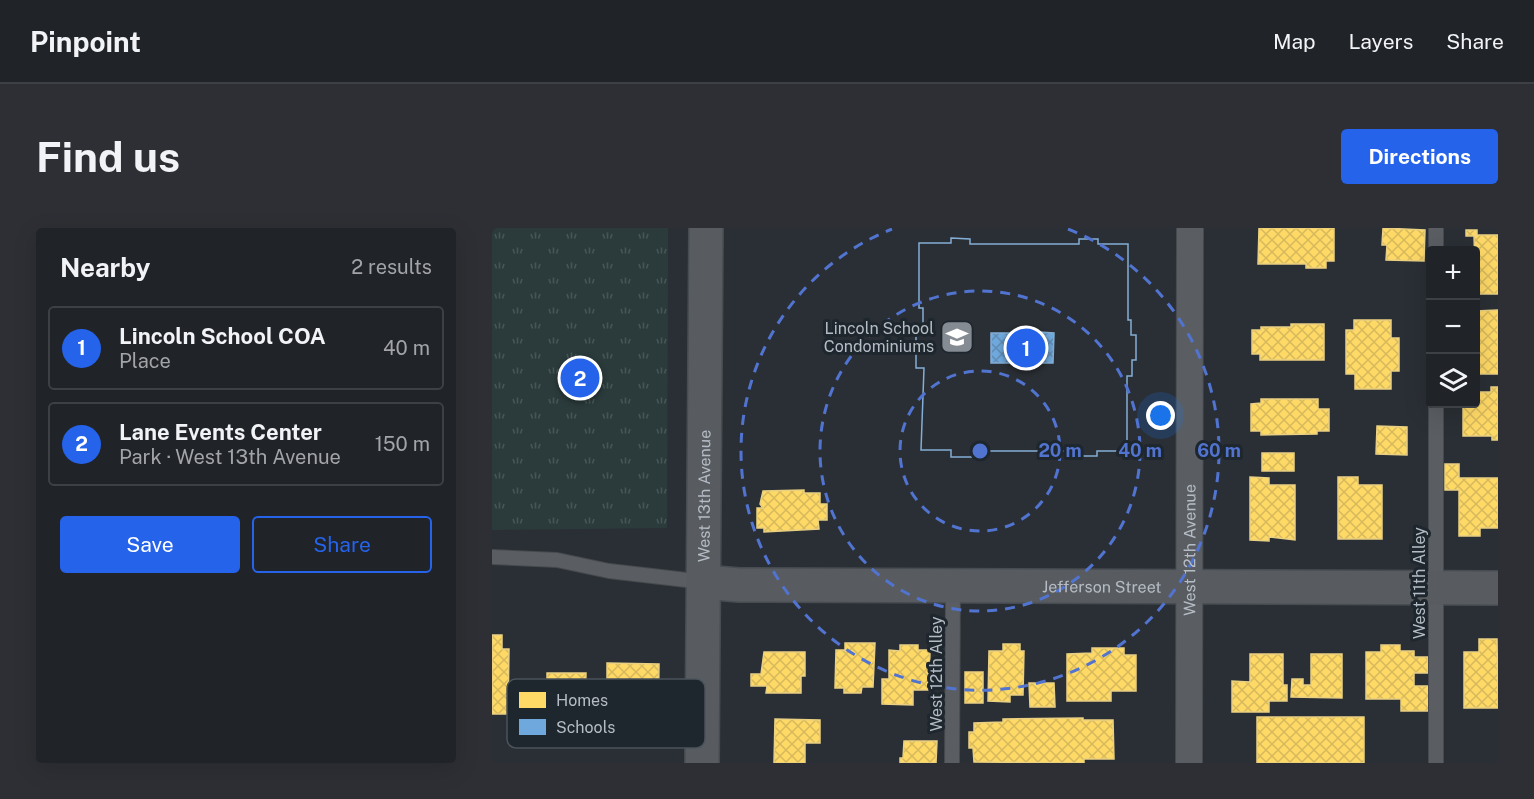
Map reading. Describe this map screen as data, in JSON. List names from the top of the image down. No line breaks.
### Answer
{"streets":{"main road":["West 13th Avenue","Jefferson Street"],"street":["West 12th Avenue"],"lane":["West 11th Alley","West 12th Alley"]},"crossings":[["West 13th Avenue","Jefferson Street"],["West 12th Avenue","Jefferson Street"],["West 11th Alley","Jefferson Street"],["Jefferson Street","West 12th Alley"]],"places":{"school or university":["Lincoln School Condominiums"]},"legend":["Homes","Schools"],"page":{"header":"Pinpoint","nav":["Map","Layers","Share"],"buttons":["Directions",["Save","Share"]],"title":"Find us","heading":["Nearby","2 results"],"map_buttons":["+","−"],"list":[{"mark":"1","name":"Lincoln School COA","note":"Place","value":"40 m"},{"mark":"2","name":"Lane Events Center","note":"Park · West 13th Avenue","value":"150 m"}],"pins":["1","2"]},"rings":["20 m","40 m","60 m"]}
